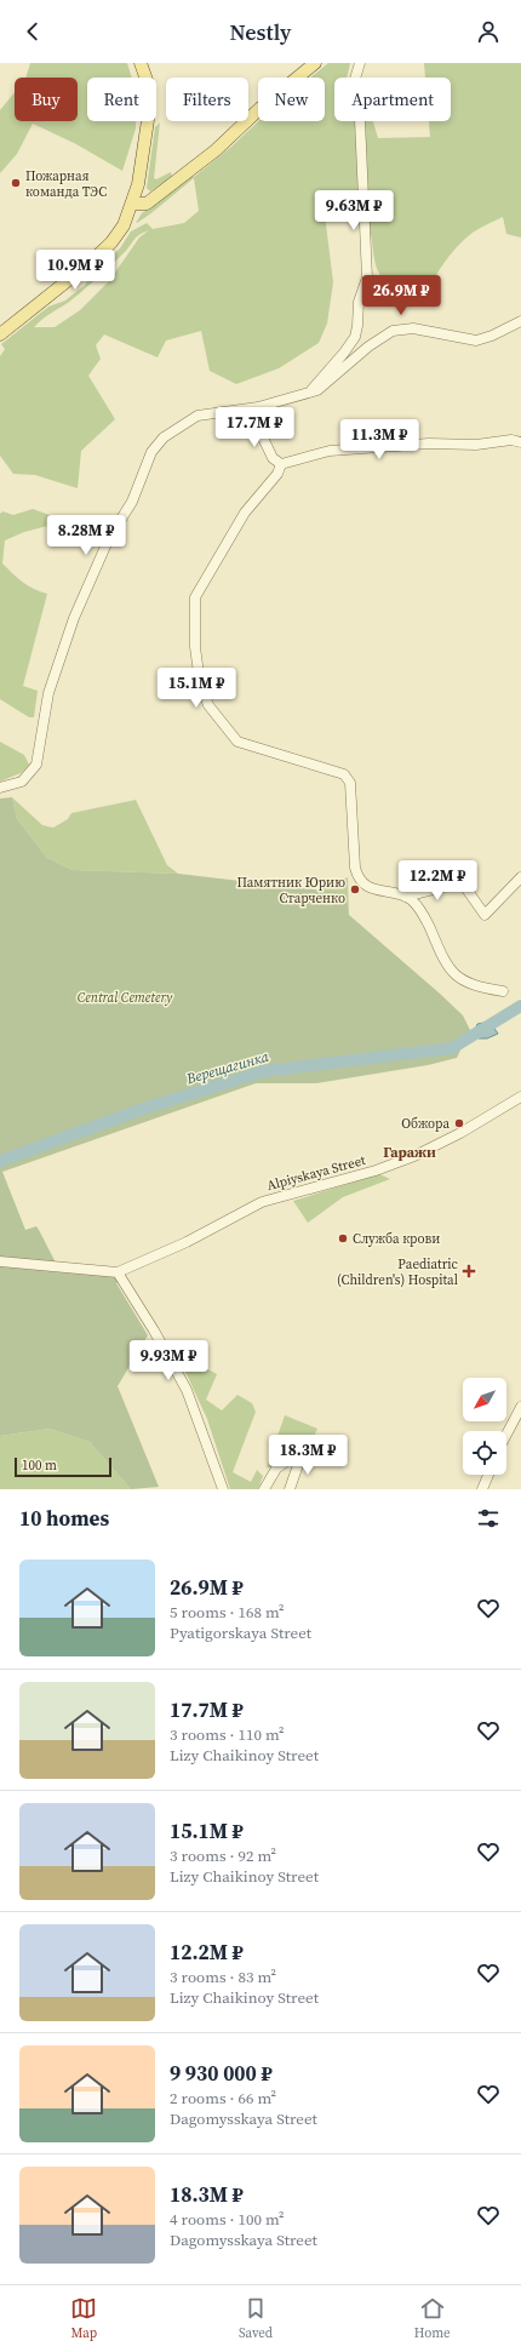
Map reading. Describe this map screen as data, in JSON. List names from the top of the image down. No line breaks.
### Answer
{"streets":{"street":["Alpiyskaya Street"]},"districts":["Гаражи"],"water":["Верещагинка"],"parks":["Central Cemetery"],"places":{"other":["Пожарная команда ТЭС","Памятник Юрию Старченко","Обжора","Служба крови"],"health":["Paediatric (Children's) Hospital"]},"scale_bar":"100 m","north":"bottom left","page":{"header":"Nestly","chip":["Buy","Rent","Filters","New","Apartment"],"price":["9.63M ₽","10.9M ₽","26.9M ₽","17.7M ₽","11.3M ₽","8.28M ₽","15.1M ₽","12.2M ₽","9.93M ₽","18.3M ₽"],"scale":"100 m","heading":"10 homes","list":[{"name":"26.9M ₽","note":"5 rooms · 168 m² · Pyatigorskaya Street"},{"name":"17.7M ₽","note":"3 rooms · 110 m² · Lizy Chaikinoy Street"},{"name":"15.1M ₽","note":"3 rooms · 92 m² · Lizy Chaikinoy Street"},{"name":"12.2M ₽","note":"3 rooms · 83 m² · Lizy Chaikinoy Street"},{"name":"9 930 000 ₽","note":"2 rooms · 66 m² · Dagomysskaya Street"},{"name":"18.3M ₽","note":"4 rooms · 100 m² · Dagomysskaya Street"}],"tabs":["Map","Saved","Home"]}}
